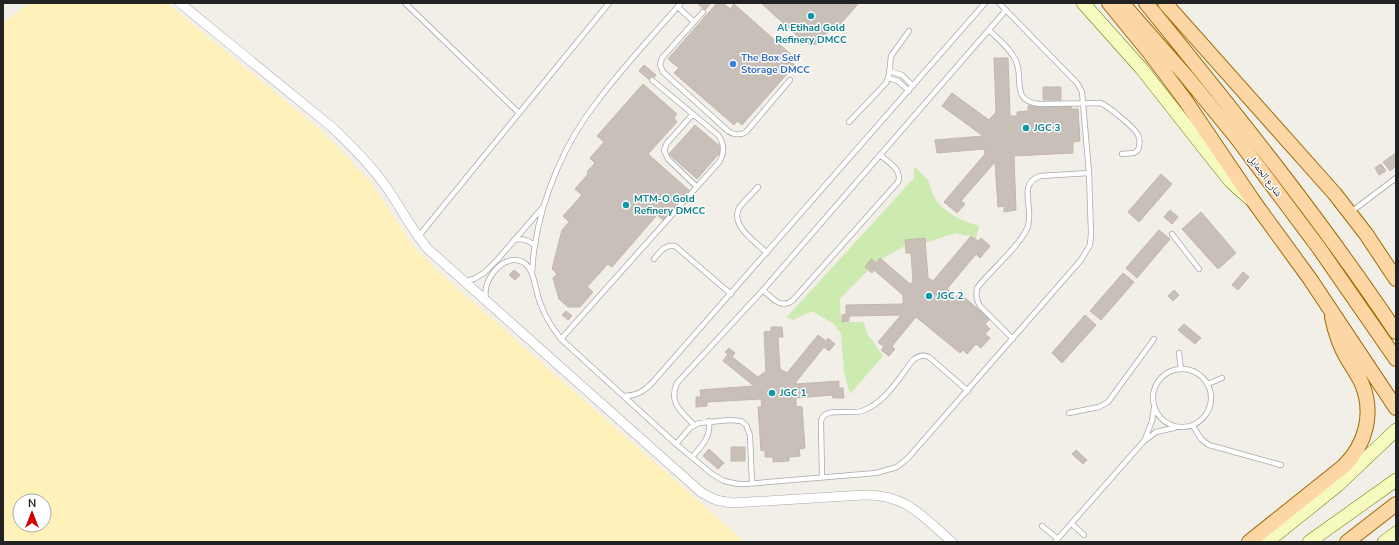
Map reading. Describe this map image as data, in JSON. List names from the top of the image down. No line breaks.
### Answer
{"streets":{"main road":["شارع الجمايل"]},"places":["Al Etihad Gold Refinery DMCC","The Box Self Storage DMCC","JGC 3","MTM-O Gold Refinery DMCC","JGC 2","JGC 1"],"north":"top"}
